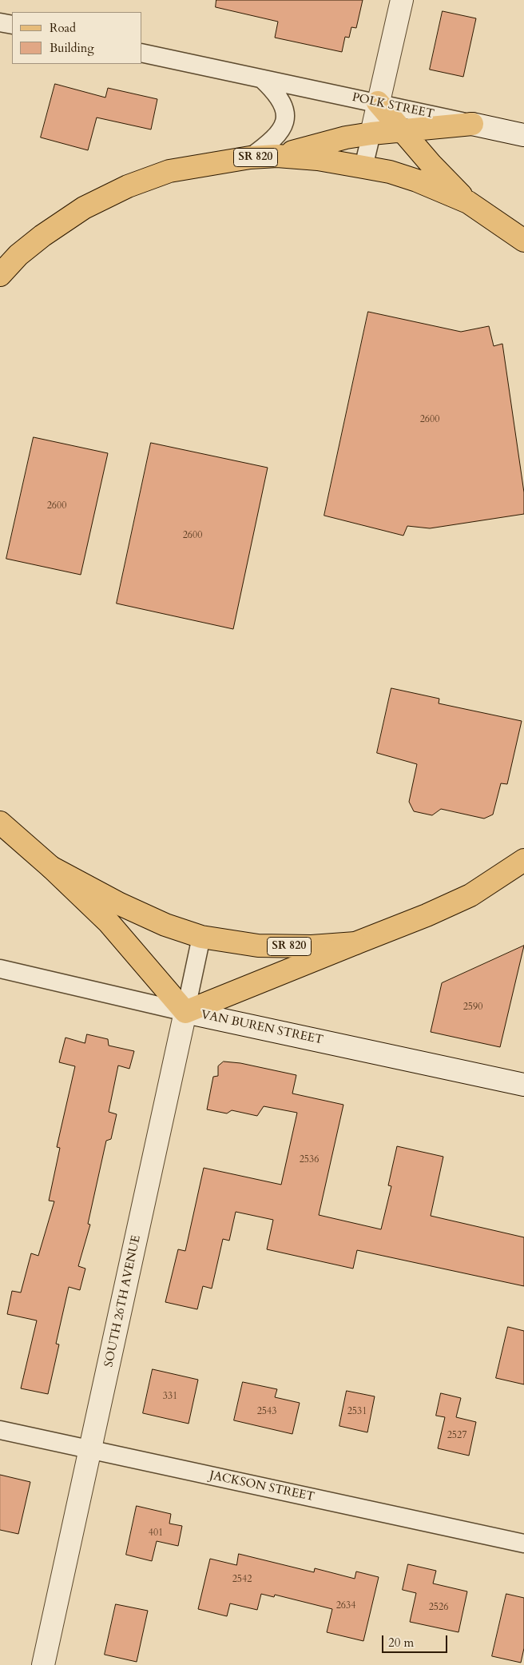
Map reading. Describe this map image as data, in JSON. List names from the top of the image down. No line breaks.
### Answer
{"streets":{"main road":["SR 820"],"street":["POLK STREET","VAN BUREN STREET","SOUTH 26TH AVENUE","JACKSON STREET"]},"crossings":[["POLK STREET","SR 820"],["SR 820","SOUTH 26TH AVENUE"],["VAN BUREN STREET","SOUTH 26TH AVENUE"],["SOUTH 26TH AVENUE","JACKSON STREET"]],"house_numbers":["2600","2600","2600","2590","2536","331","2543","2531","2527","401","2542","2634","2526"],"legend":["Road","Building"],"scale_bar":"20 m"}
